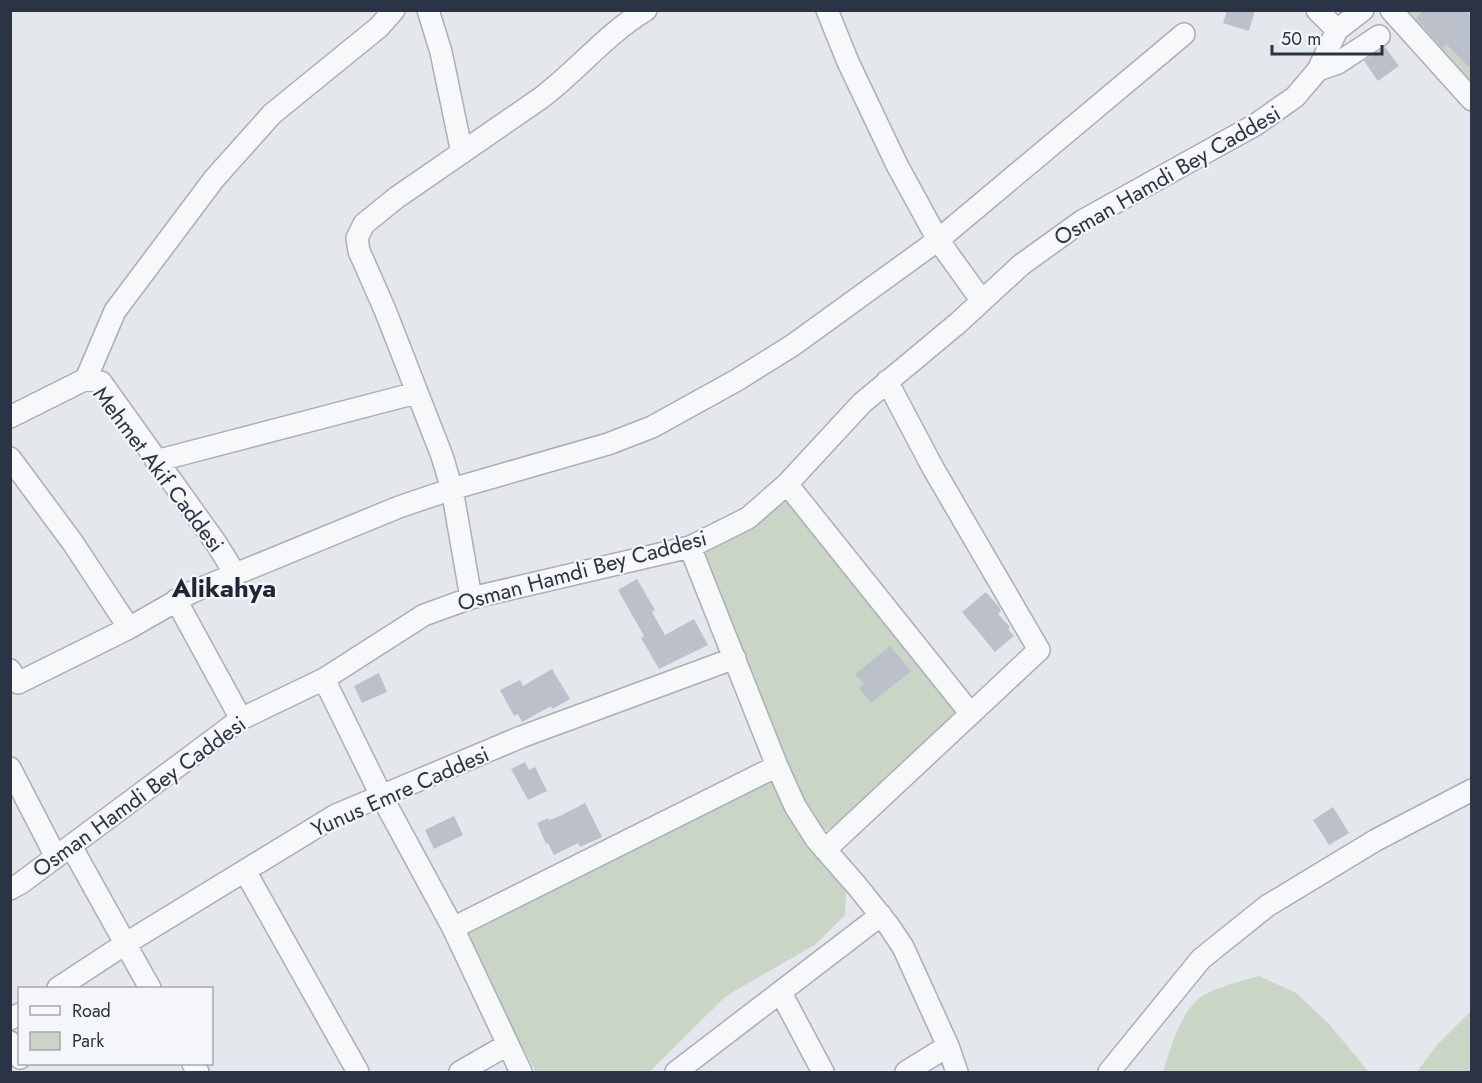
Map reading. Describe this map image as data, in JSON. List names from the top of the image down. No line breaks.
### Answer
{"streets":{"street":["Osman Hamdi Bey Caddesi","Mehmet Akif Caddesi","Yunus Emre Caddesi"]},"districts":["Alikahya"],"legend":["Road","Park"],"scale_bar":"50 m"}
